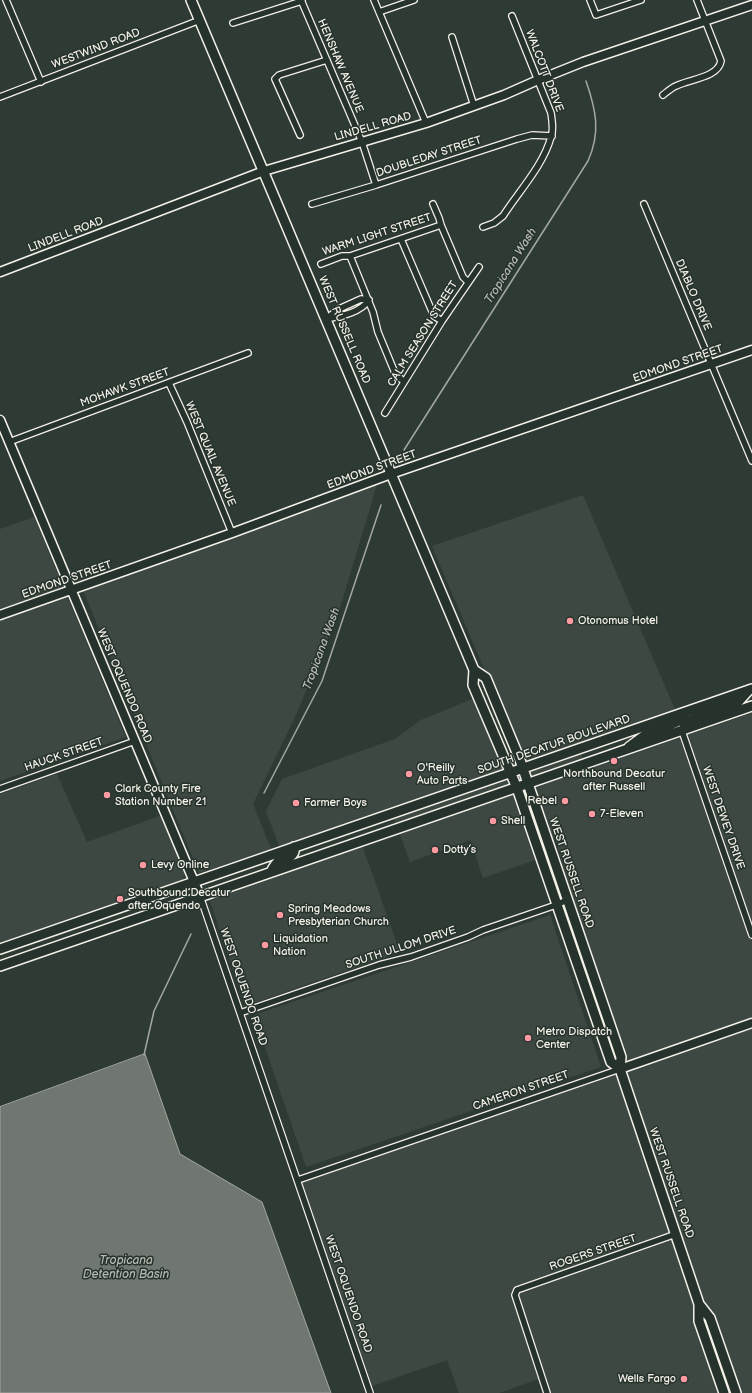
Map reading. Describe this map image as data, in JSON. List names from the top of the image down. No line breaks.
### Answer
{"streets":{"main road":["WEST RUSSELL ROAD","SOUTH DECATUR BOULEVARD"],"street":["WESTWIND ROAD","HENSHAW AVENUE","WALCOTT DRIVE","LINDELL ROAD","DOUBLEDAY STREET","WARM LIGHT STREET","DIABLO DRIVE","CALM SEASON STREET","EDMOND STREET","MOHAWK STREET","WEST QUAIL AVENUE","WEST OQUENDO ROAD","HAUCK STREET","WEST DEWEY DRIVE","SOUTH ULLOM DRIVE","CAMERON STREET","ROGERS STREET"]},"crossings":[["WESTWIND ROAD","WEST RUSSELL ROAD"],["HENSHAW AVENUE","LINDELL ROAD"],["HENSHAW AVENUE","DOUBLEDAY STREET"],["WALCOTT DRIVE","LINDELL ROAD"],["WALCOTT DRIVE","DOUBLEDAY STREET"],["LINDELL ROAD","WEST RUSSELL ROAD"],["DIABLO DRIVE","EDMOND STREET"],["WEST RUSSELL ROAD","EDMOND STREET"],["WEST RUSSELL ROAD","SOUTH DECATUR BOULEVARD"],["WEST RUSSELL ROAD","SOUTH ULLOM DRIVE"],["WEST RUSSELL ROAD","CAMERON STREET"],["WEST RUSSELL ROAD","ROGERS STREET"],["EDMOND STREET","WEST QUAIL AVENUE"],["EDMOND STREET","WEST OQUENDO ROAD"],["MOHAWK STREET","WEST QUAIL AVENUE"],["MOHAWK STREET","WEST OQUENDO ROAD"],["WEST OQUENDO ROAD","SOUTH DECATUR BOULEVARD"],["WEST OQUENDO ROAD","HAUCK STREET"],["WEST OQUENDO ROAD","SOUTH ULLOM DRIVE"],["WEST OQUENDO ROAD","CAMERON STREET"]],"water":["Tropicana Wash","Tropicana Detention Basin"],"places":["Otonomus Hotel","Northbound Decatur after Russell","O'Reilly Auto Parts","Clark County Fire Station Number 21","Rebel","Farmer Boys","7-Eleven","Shell","Dotty’s","Levy Online","Southbound Decatur after Oquendo","Spring Meadows Presbyterian Church","Liquidation Nation","Metro Dispatch Center","Wells Fargo"]}
